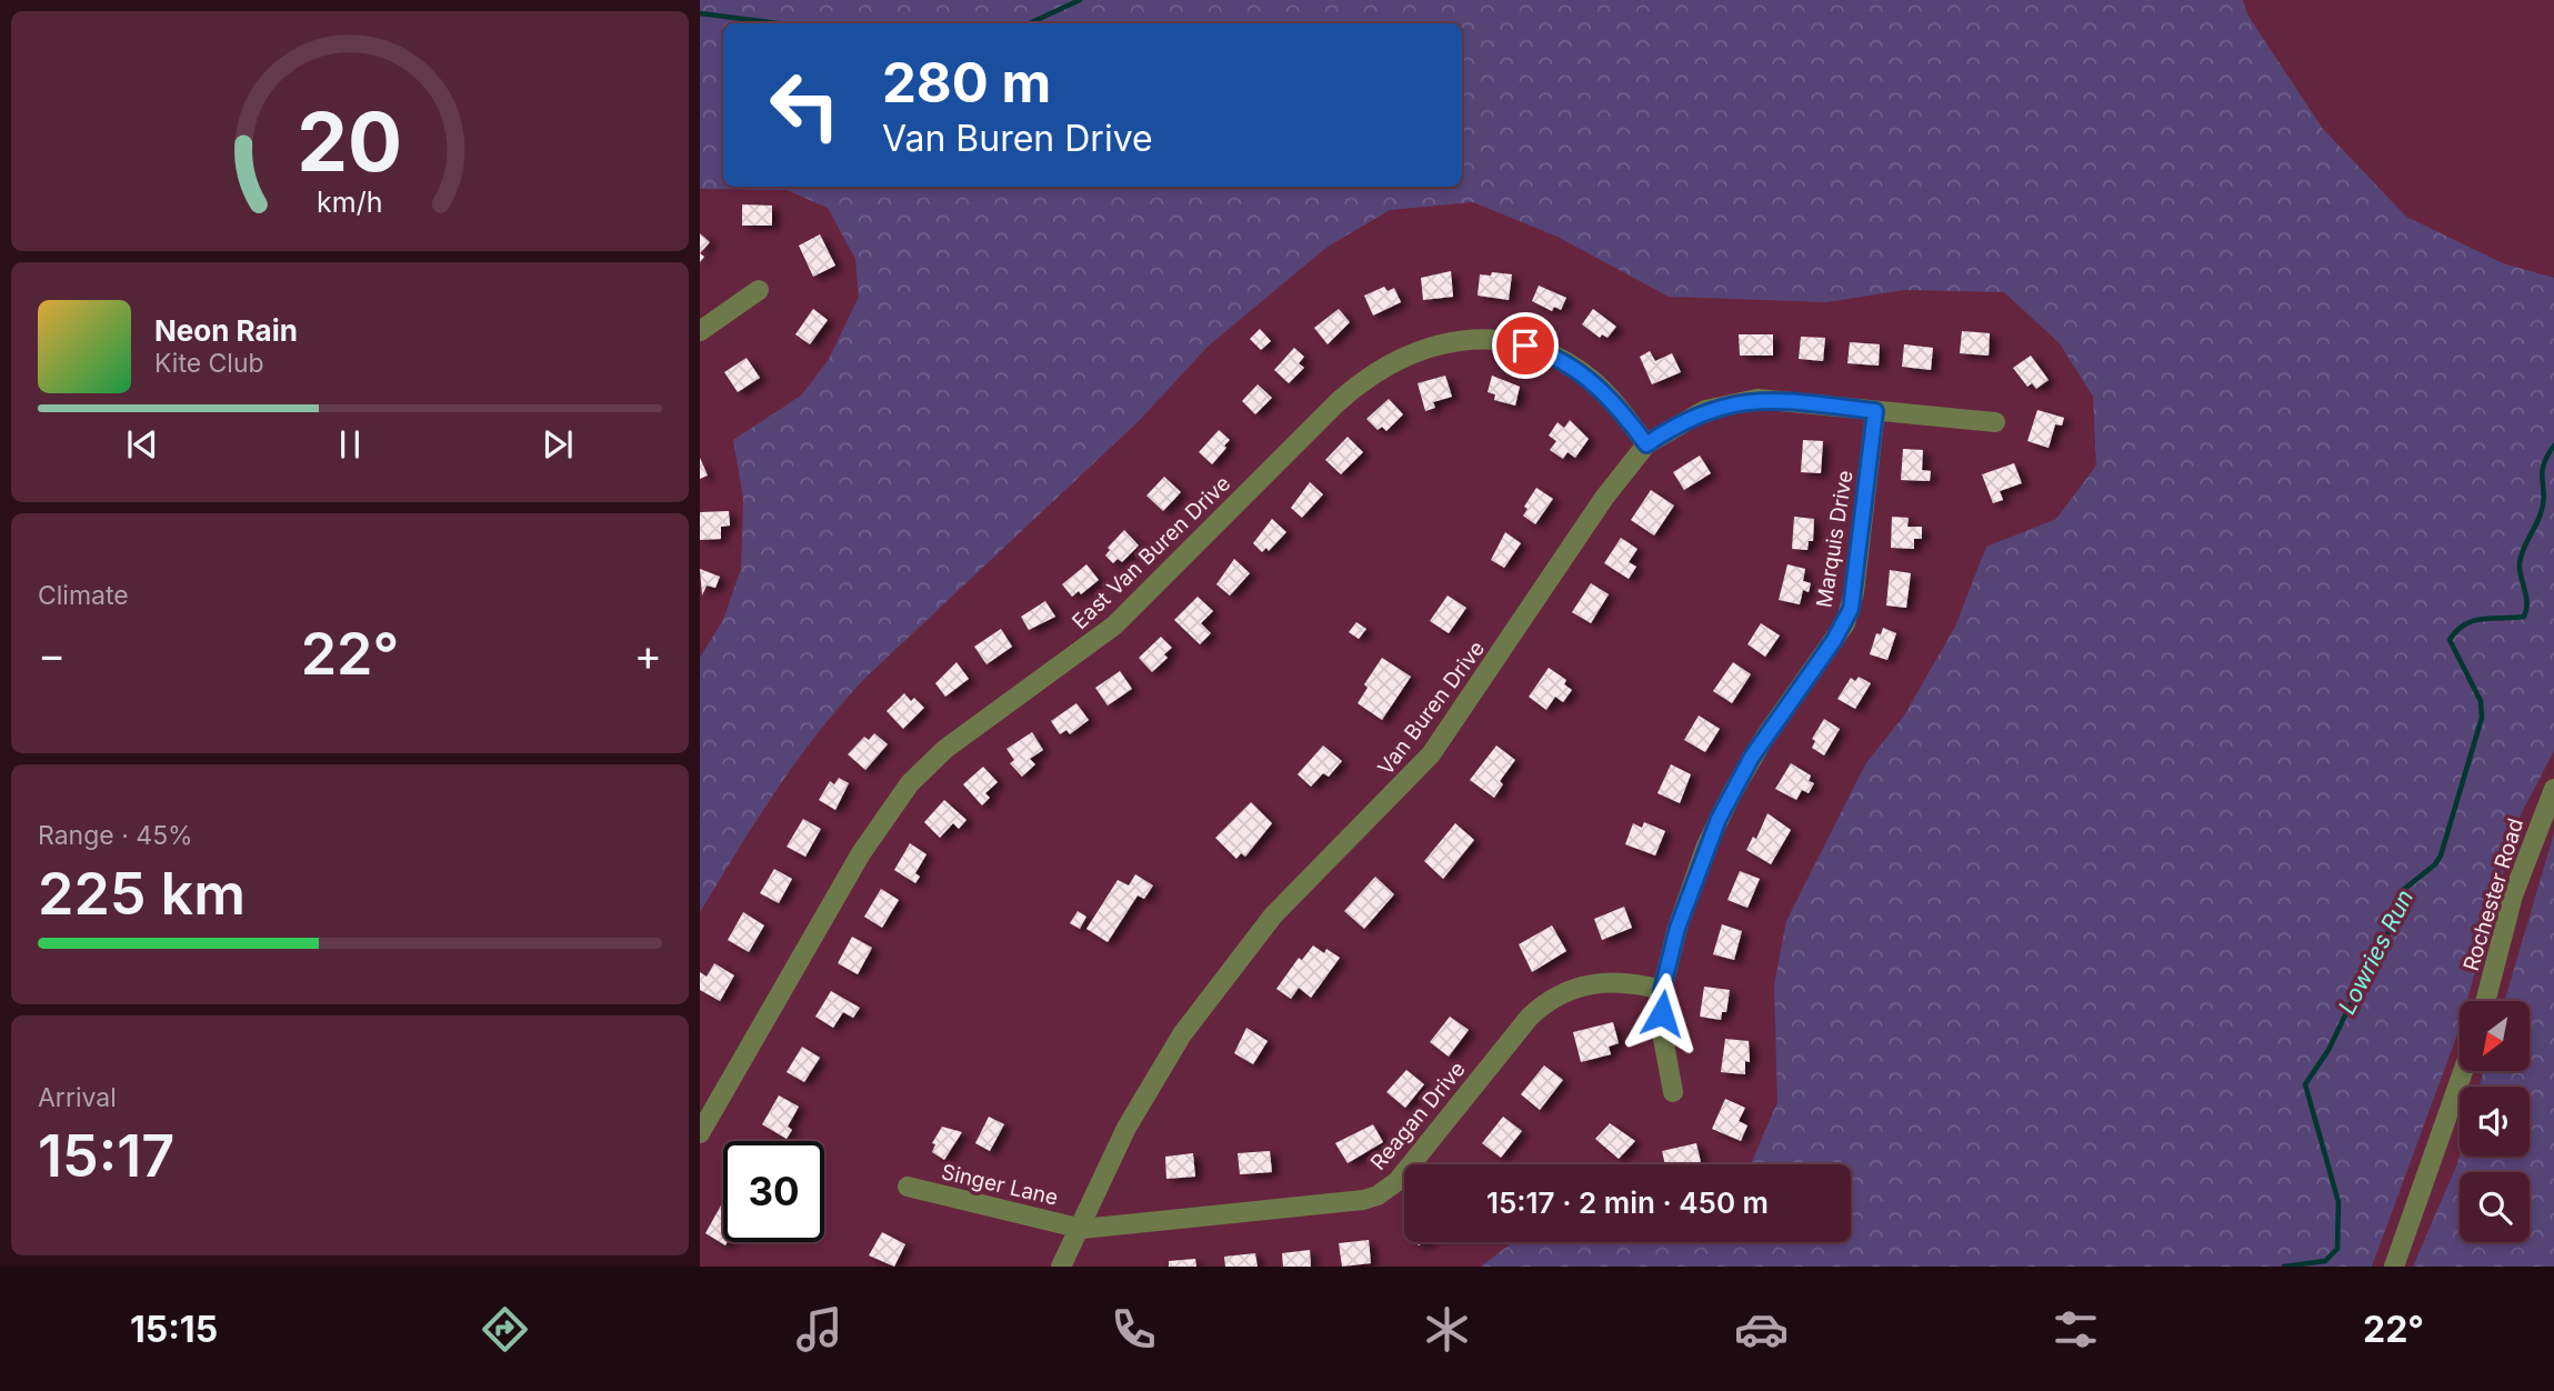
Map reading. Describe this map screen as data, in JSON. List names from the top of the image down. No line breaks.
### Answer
{"streets":{"street":["Marquis Drive","East Van Buren Drive","Van Buren Drive","Rochester Road","Reagan Drive","Singer Lane"]},"crossings":[["Marquis Drive","Van Buren Drive"],["Marquis Drive","Reagan Drive"],["East Van Buren Drive","Van Buren Drive"],["Van Buren Drive","Reagan Drive"],["Van Buren Drive","Singer Lane"],["Reagan Drive","Singer Lane"]],"water":["Lowries Run"],"north":"bottom left","page":{"turn":["280 m","Van Buren Drive"],"song":["Neon Rain","Kite Club"],"tile":["Climate",["Range · 45%","225 km"],["Arrival","15:17"]],"heat":["−","22°","+"],"limit":"30","trip":"15:17 · 2 min · 450 m","tabs":["15:15","22°"],"gauge":["20","km/h"]}}
